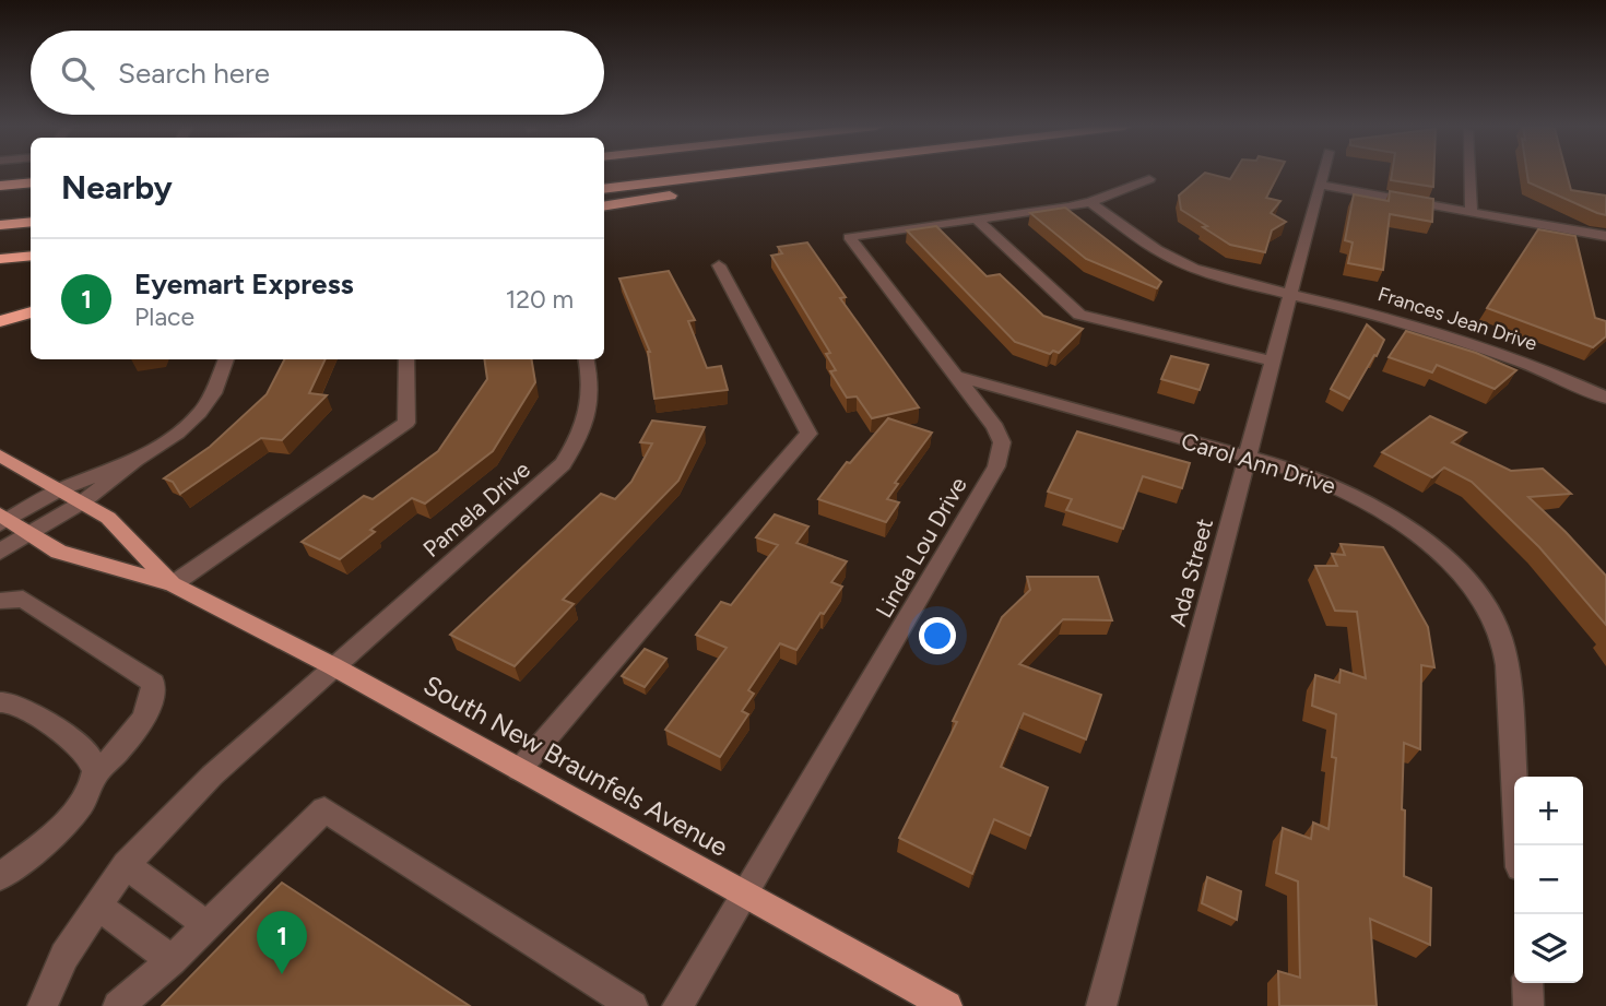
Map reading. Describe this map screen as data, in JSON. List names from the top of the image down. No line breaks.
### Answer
{"streets":{"main road":["South New Braunfels Avenue"],"street":["Frances Jean Drive","Carol Ann Drive","Pamela Drive","Linda Lou Drive","Ada Street"]},"crossings":[["Frances Jean Drive","Ada Street"],["Carol Ann Drive","Linda Lou Drive"],["Carol Ann Drive","Ada Street"],["Pamela Drive","South New Braunfels Avenue"],["Linda Lou Drive","South New Braunfels Avenue"]],"page":{"search":"Search here","heading":"Nearby","list":[{"mark":"1","name":"Eyemart Express","note":"Place","value":"120 m"}],"map_buttons":["+","−"],"pins":"1"}}
